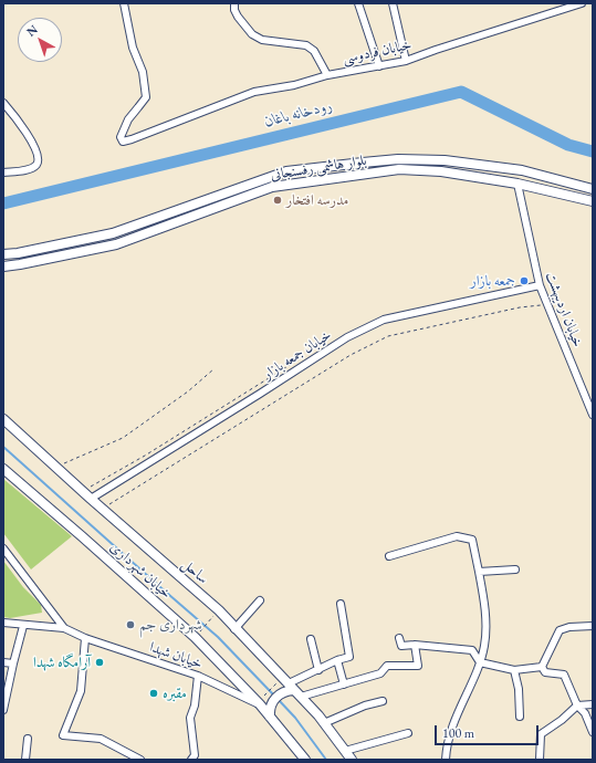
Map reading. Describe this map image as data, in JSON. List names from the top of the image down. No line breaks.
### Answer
{"streets":{"main road":["بلوار هاشمی رفسنجانی","خیابان شهرداری","ساحل"],"street":["خیابان فردوسی","خیابان اردیبهشت","خیابان جمعه بازار","خیابان شهدا"]},"crossings":[["بلوار هاشمی رفسنجانی","خیابان اردیبهشت"],["خیابان اردیبهشت","خیابان جمعه بازار"],["خیابان جمعه بازار","ساحل"],["خیابان شهرداری","خیابان شهدا"]],"water":["رودخانه باغان"],"places":["مدرسه افتخار","جمعه بازار","شهرداری جم","آرامگاه شهدا","مقبره"],"scale_bar":"100 m","north":"top left"}
